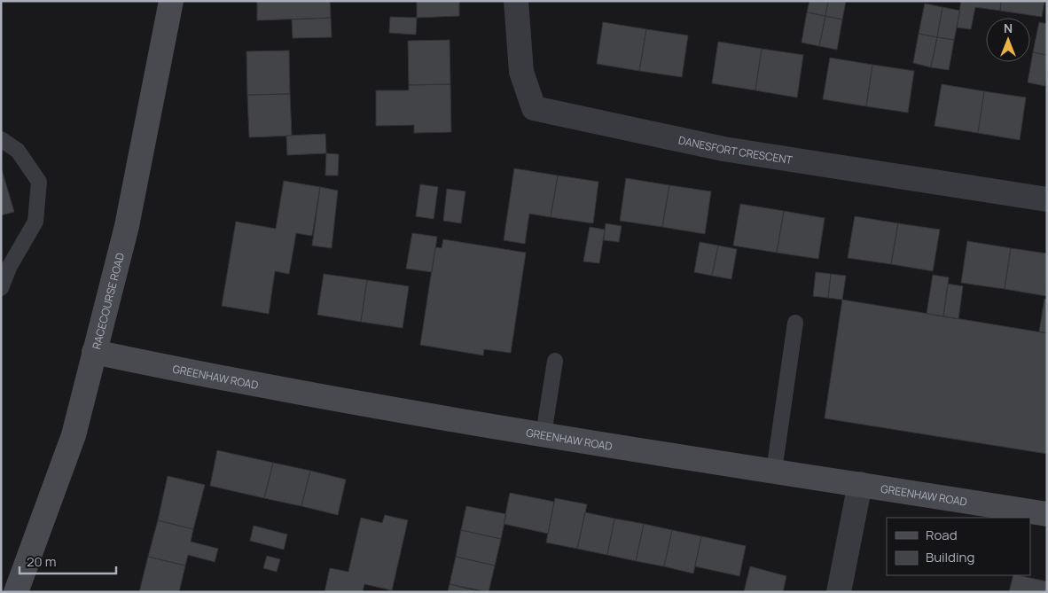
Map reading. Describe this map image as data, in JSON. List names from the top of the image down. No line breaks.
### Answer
{"streets":{"main road":["RACECOURSE ROAD","GREENHAW ROAD"],"street":["DANESFORT CRESCENT"]},"crossings":[["RACECOURSE ROAD","GREENHAW ROAD"]],"legend":["Road","Building"],"scale_bar":"20 m","north":"top"}
